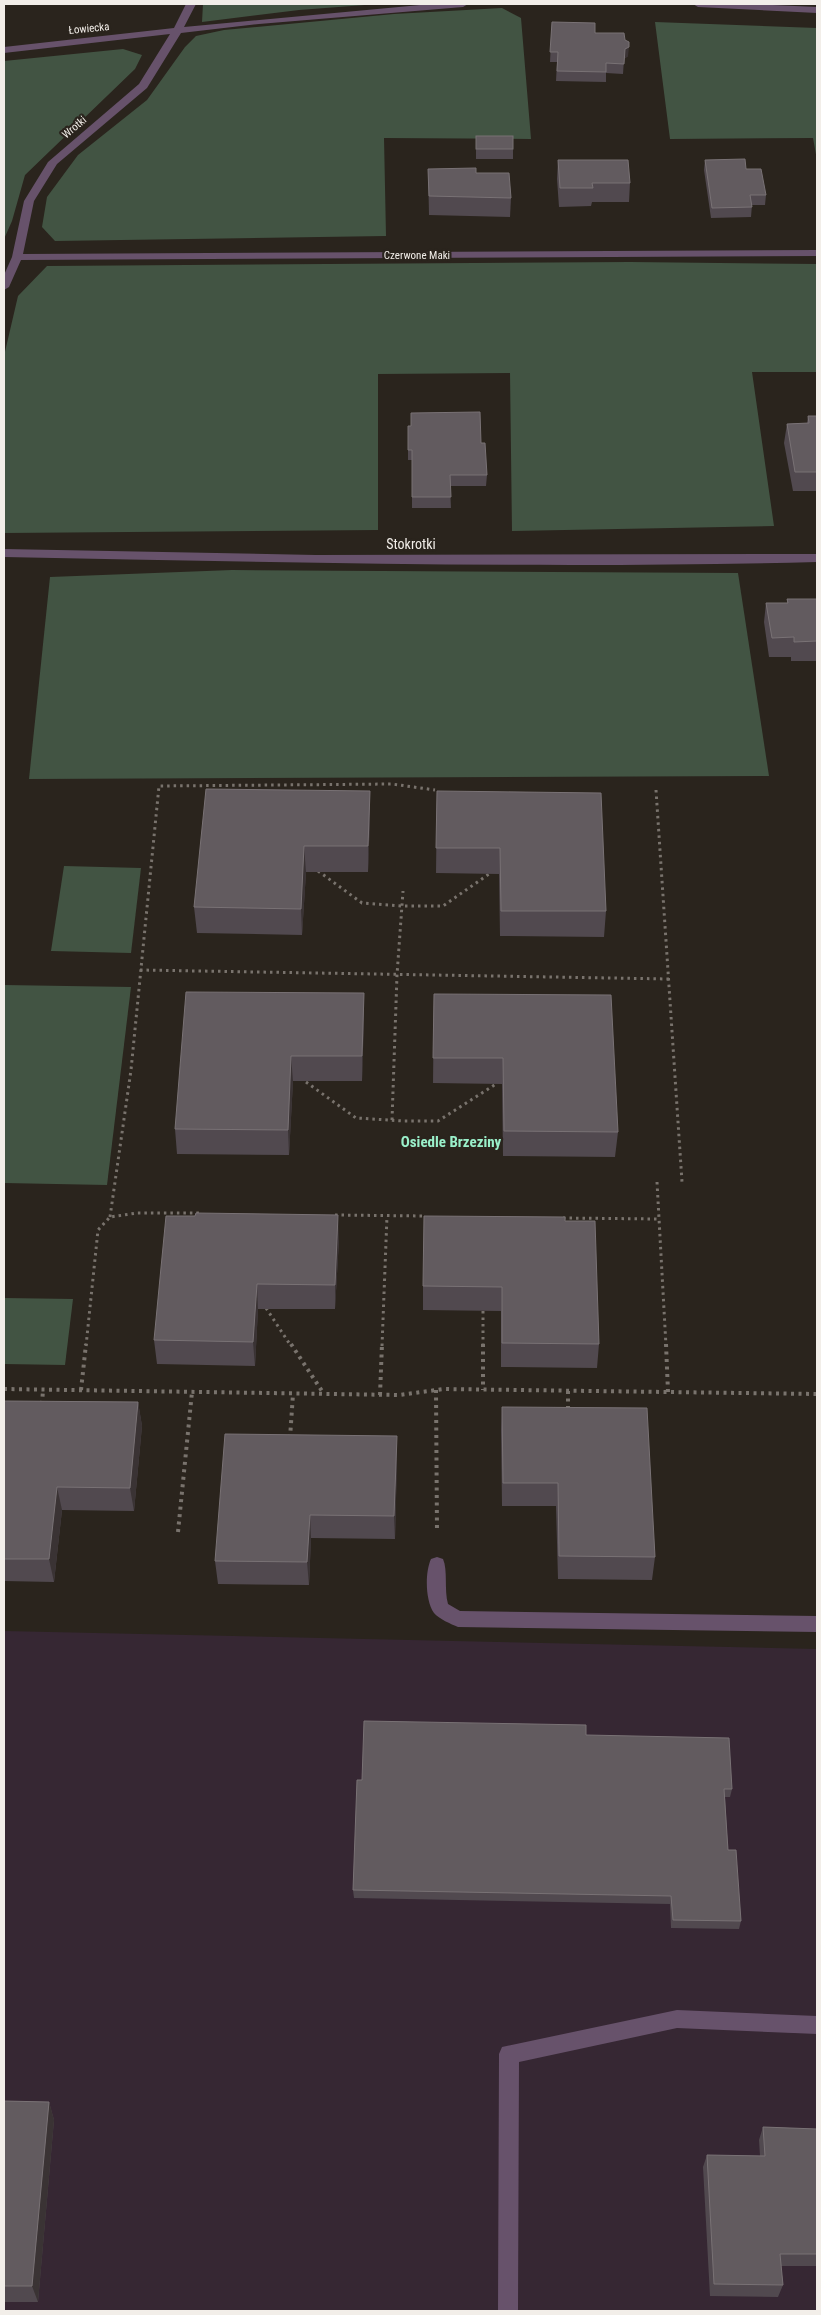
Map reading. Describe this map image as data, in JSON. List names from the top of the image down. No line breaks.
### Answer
{"streets":{"street":["Łowiecka","Wrotki","Czerwone Maki","Stokrotki"]},"crossings":[["Łowiecka","Wrotki"],["Wrotki","Czerwone Maki"]],"districts":["Osiedle Brzeziny"]}
